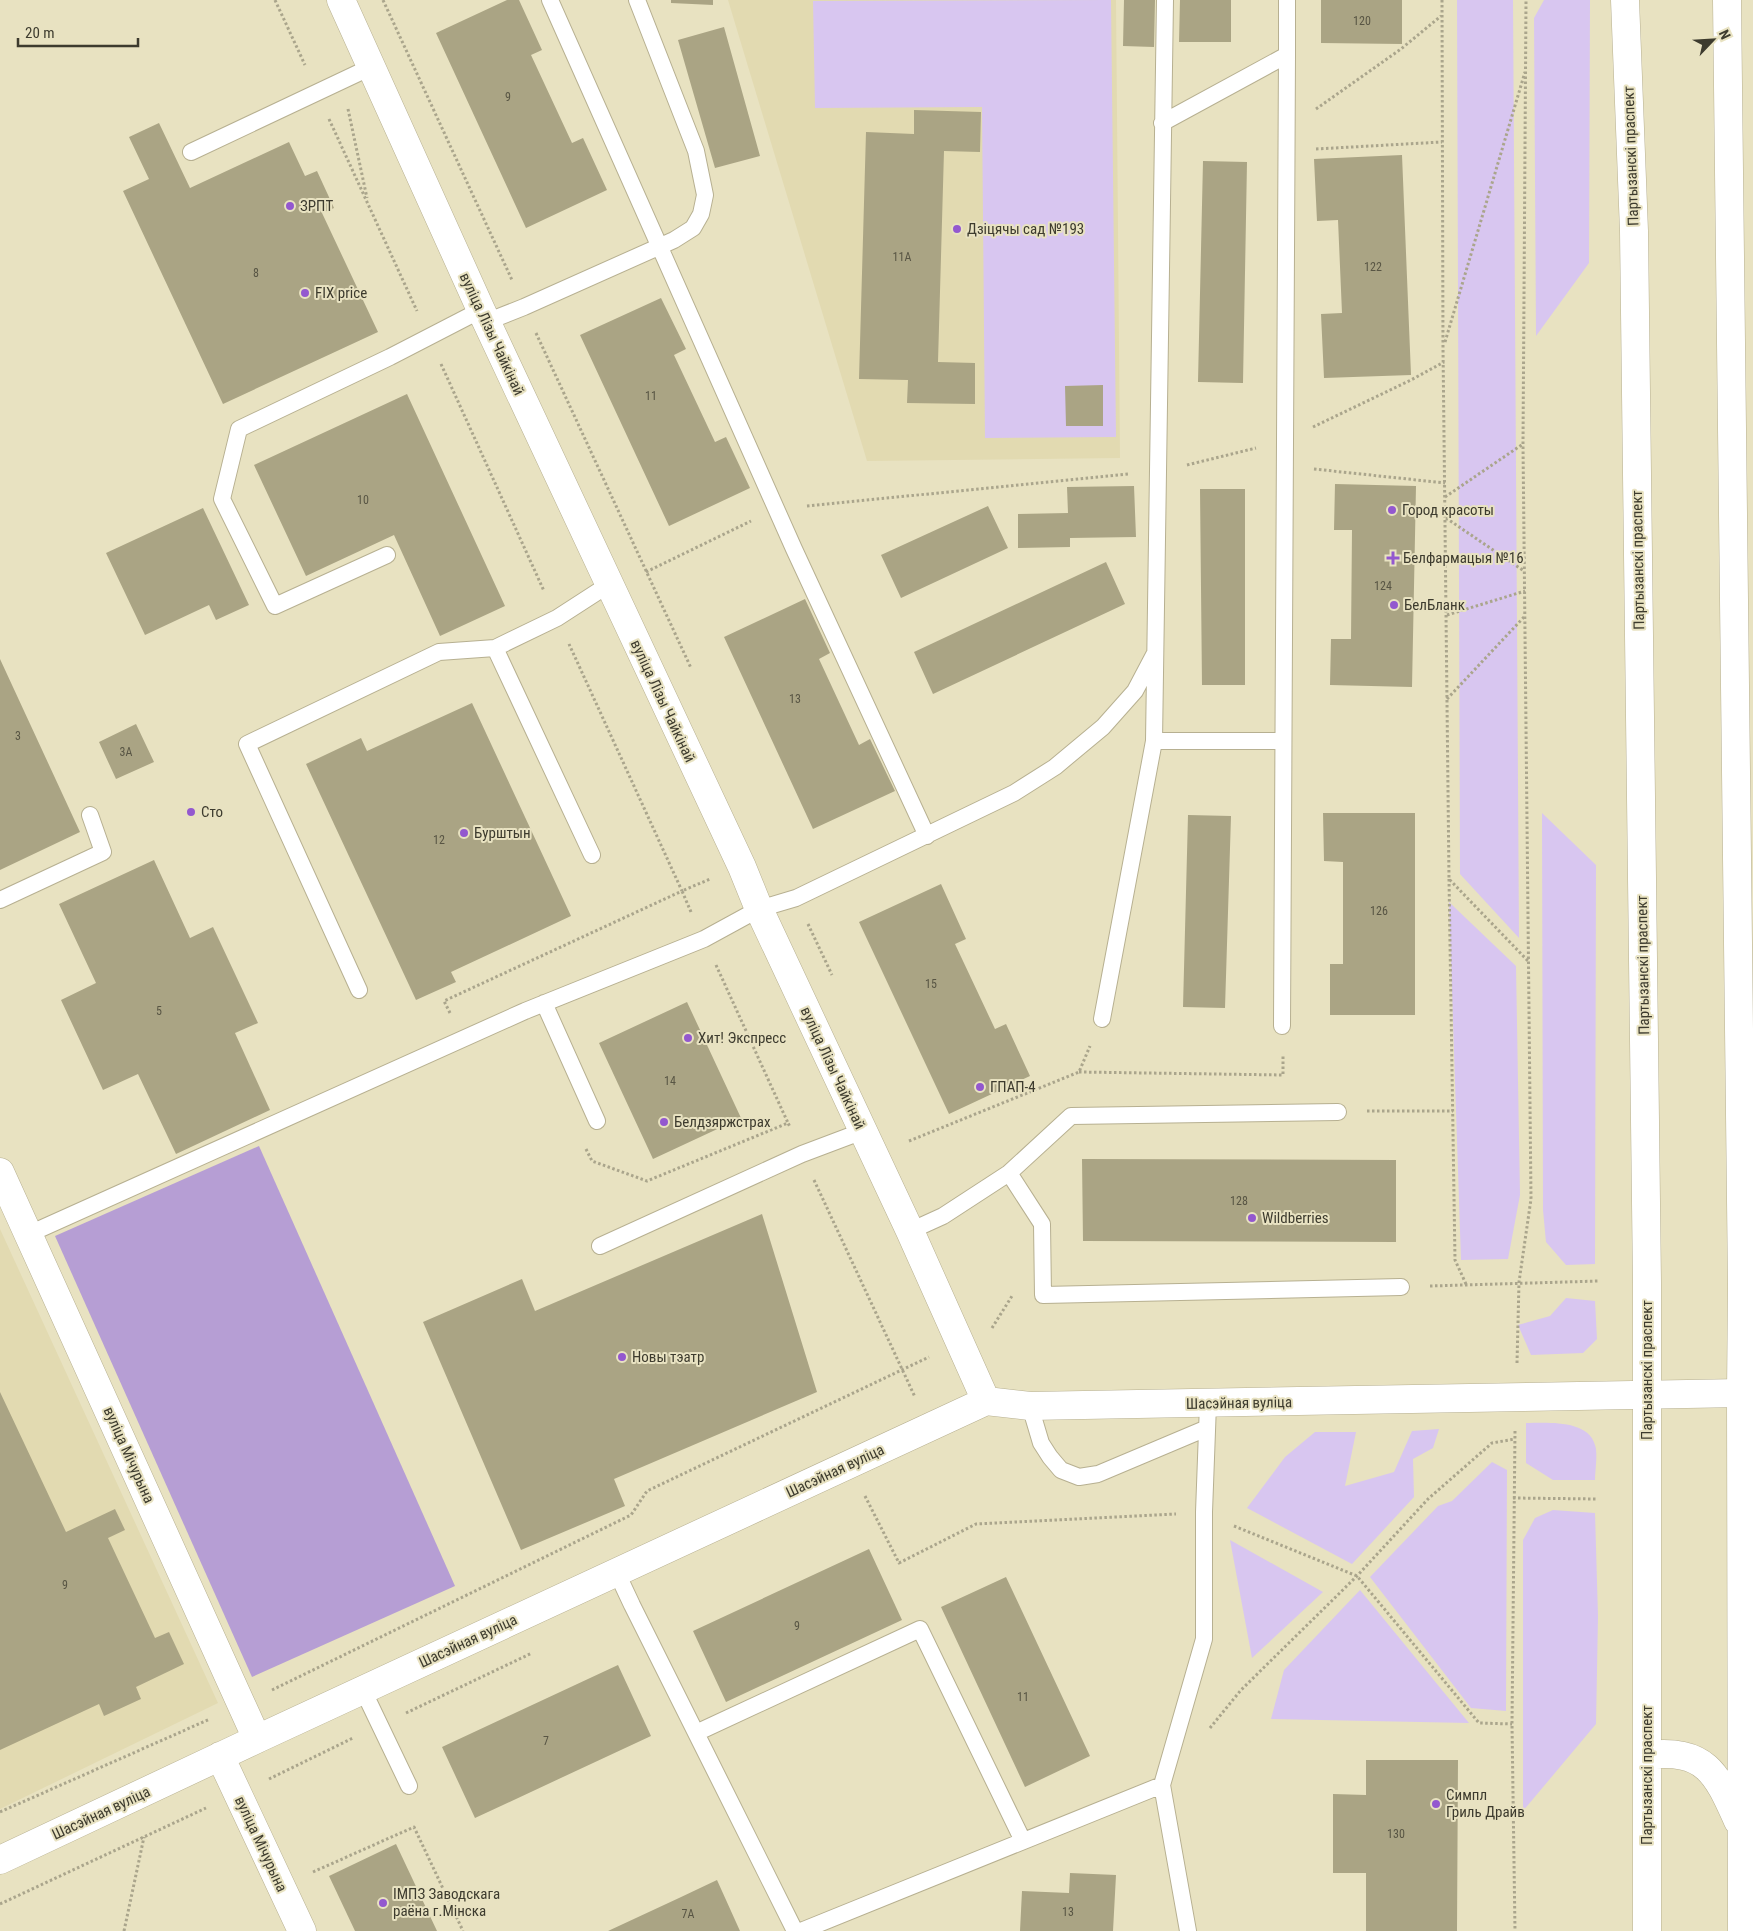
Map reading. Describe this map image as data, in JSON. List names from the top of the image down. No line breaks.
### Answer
{"streets":{"street":["Партызанскі праспект","вуліца Лізы Чайкінай","Шасэйная вуліца","вуліца Мічурына"]},"crossings":[["Партызанскі праспект","Шасэйная вуліца"],["вуліца Лізы Чайкінай","Шасэйная вуліца"],["Шасэйная вуліца","вуліца Мічурына"]],"places":{"other":["ЗРПТ","Дзіцячы сад №193","FIX price","Город красоты","БелБланк","Сто","Бурштын","Хит! Экспресс","ГПАП-4","Белдзяржстрах","Wildberries","Новы тэатр","Симпл Гриль Драйв","ІМПЗ Заводскага раёна г.Мінска"],"health":["Белфармацыя №16"]},"house_numbers":["120","9","11А","122","8","11","10","124","13","3","3А","12","126","15","5","14","128","9","9","11","7","130","13","7А"],"scale_bar":"20 m","north":"top right"}
